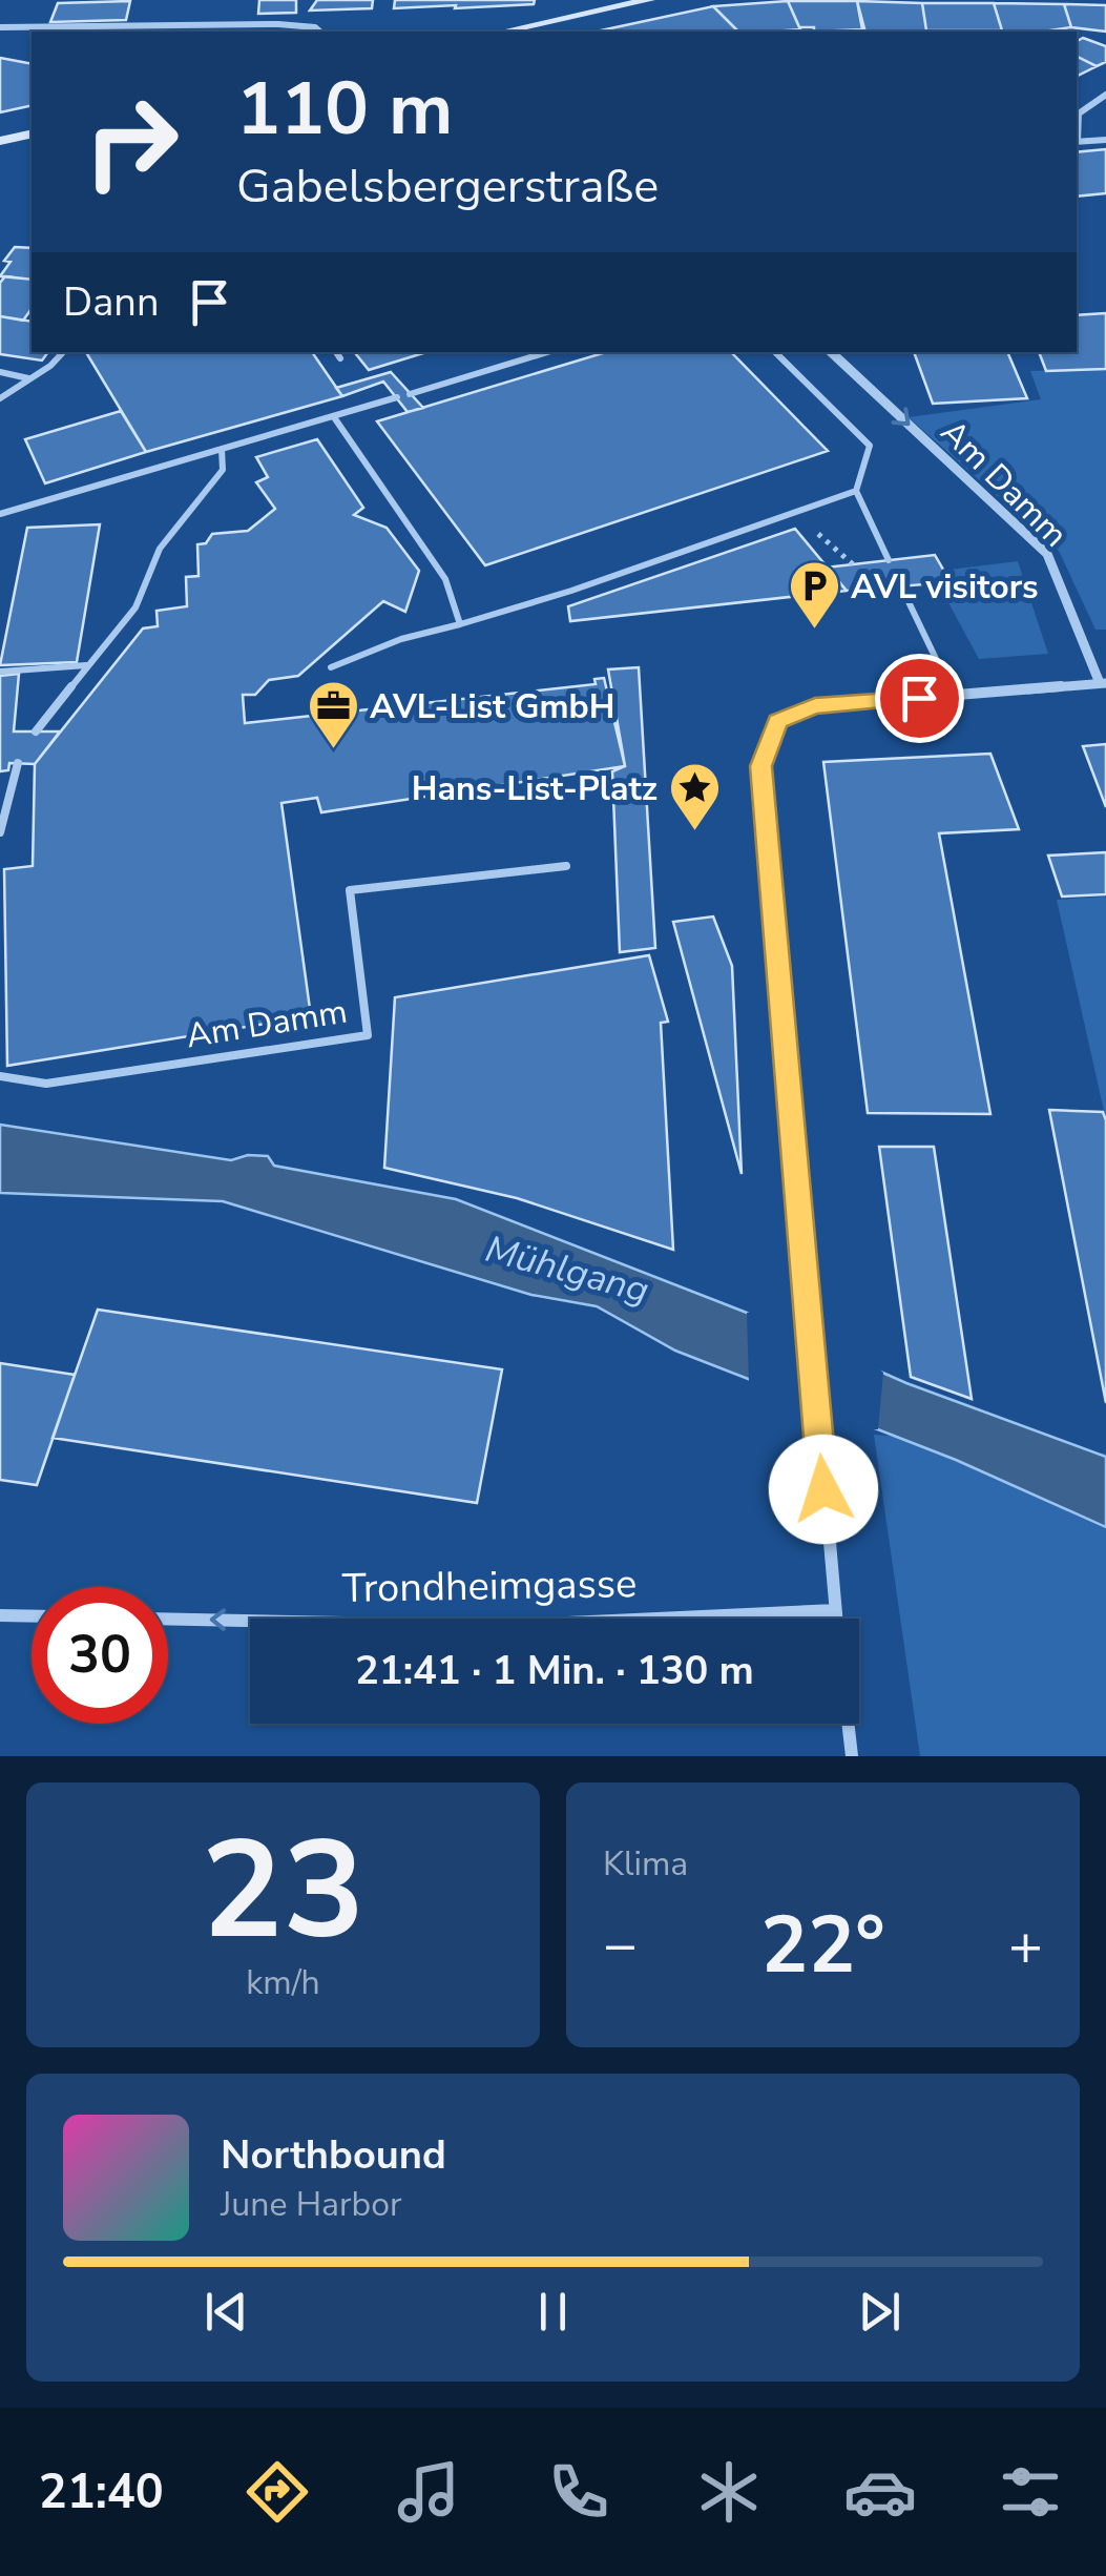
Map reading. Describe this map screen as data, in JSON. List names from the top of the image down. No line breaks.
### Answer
{"streets":{"street":["Am Damm","Trondheimgasse"]},"one_way":["Am Damm","Trondheimgasse"],"water":["Mühlgang"],"places":{"parking":["AVL visitors"],"office":["AVL-List GmbH"],"place":["Hans-List-Platz"]},"page":{"turn":["110 m","Gabelsbergerstraße"],"then":"Dann","limit":"30","trip":"21:41 · 1 Min. · 130 m","tile":[["23","km/h"],"Klima"],"heat":["−","22°","+"],"song":["Northbound","June Harbor"],"tabs":"21:40"}}
